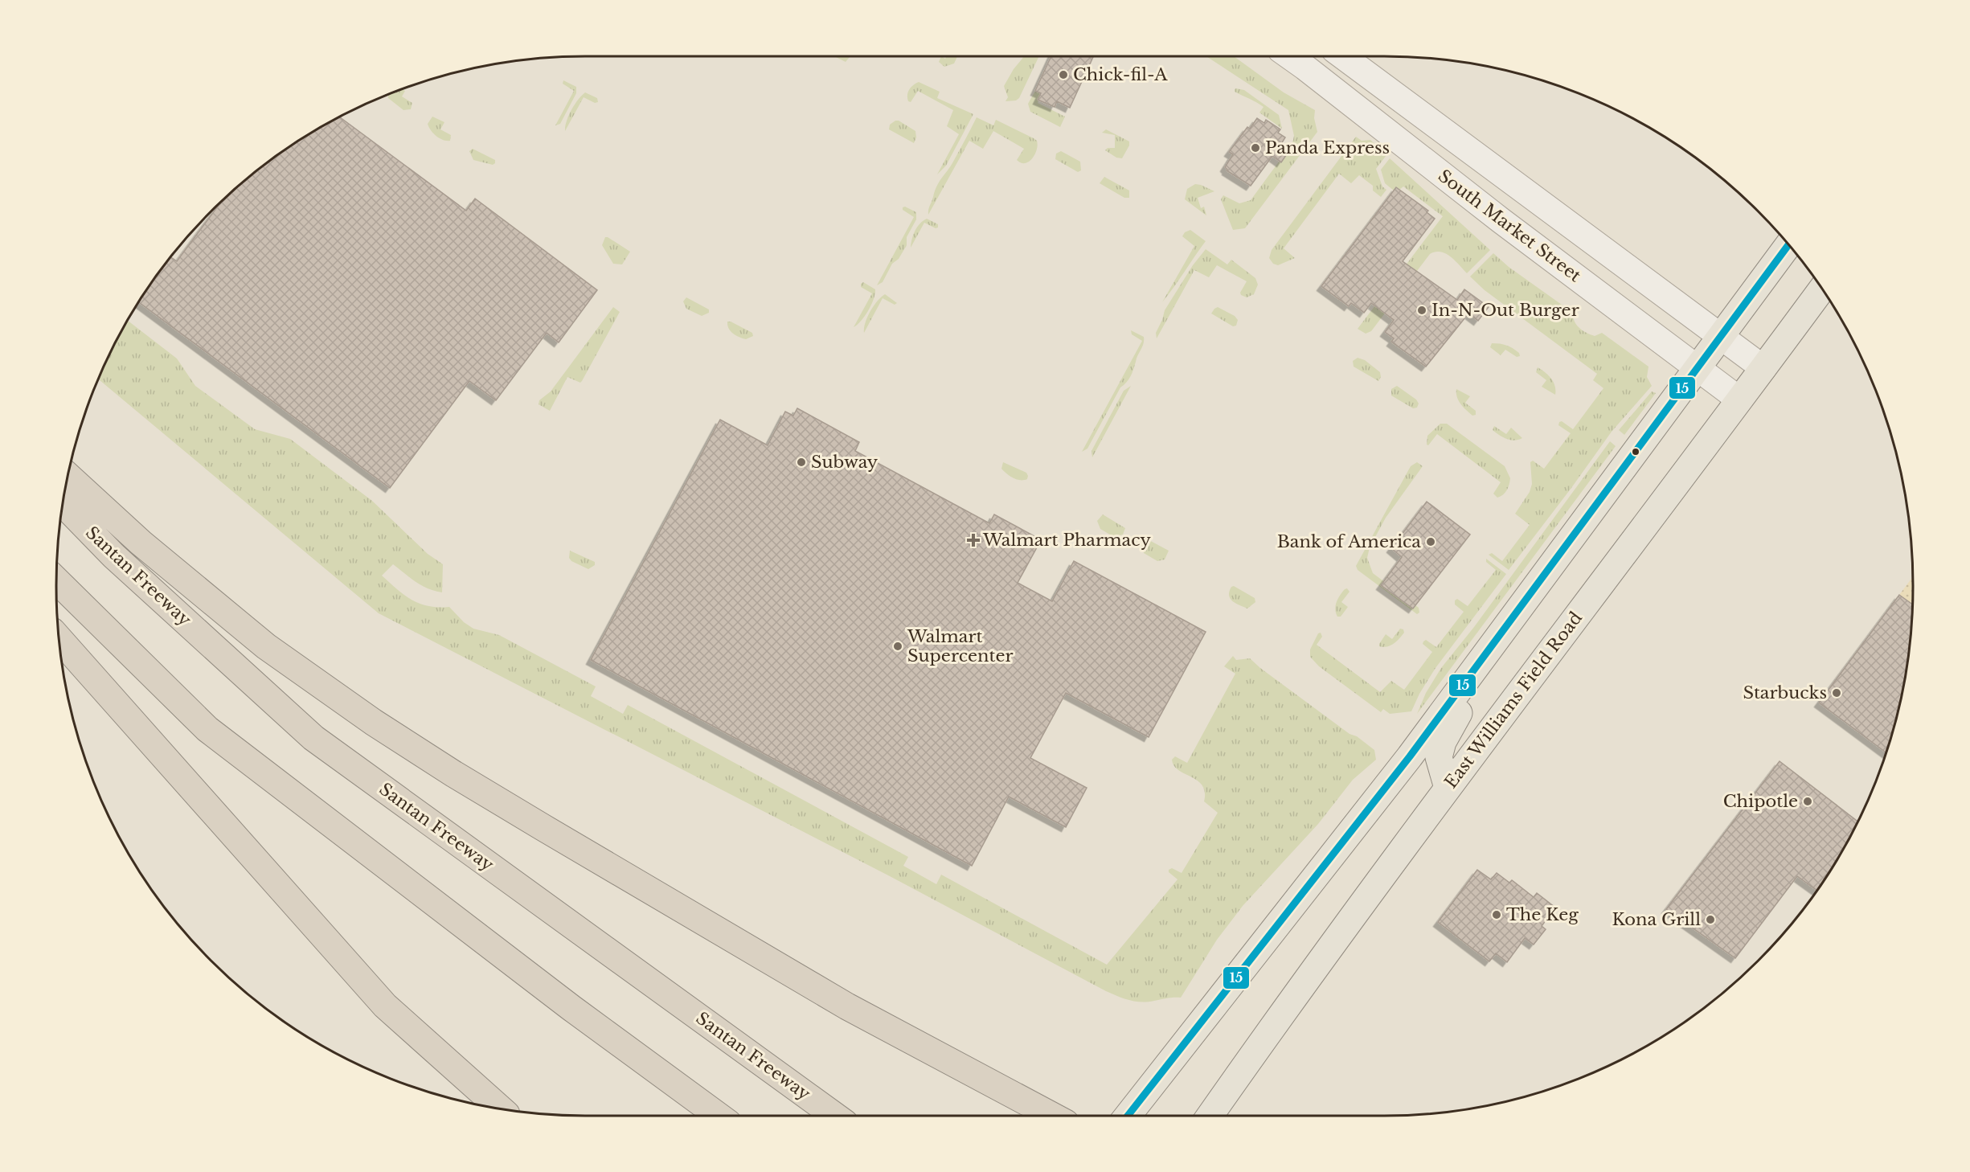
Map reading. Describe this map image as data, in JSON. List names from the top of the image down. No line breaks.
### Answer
{"streets":{"highway":["Santan Freeway"],"main road":["East Williams Field Road"],"street":["South Market Street"]},"crossings":[["South Market Street","East Williams Field Road"]],"places":{"other":["Chick-fil-A","Panda Express","In-N-Out Burger","Subway","Bank of America","Walmart Supercenter","Starbucks","Chipotle","The Keg","Kona Grill"],"health":["Walmart Pharmacy"]},"lines":["transit line 15"]}
